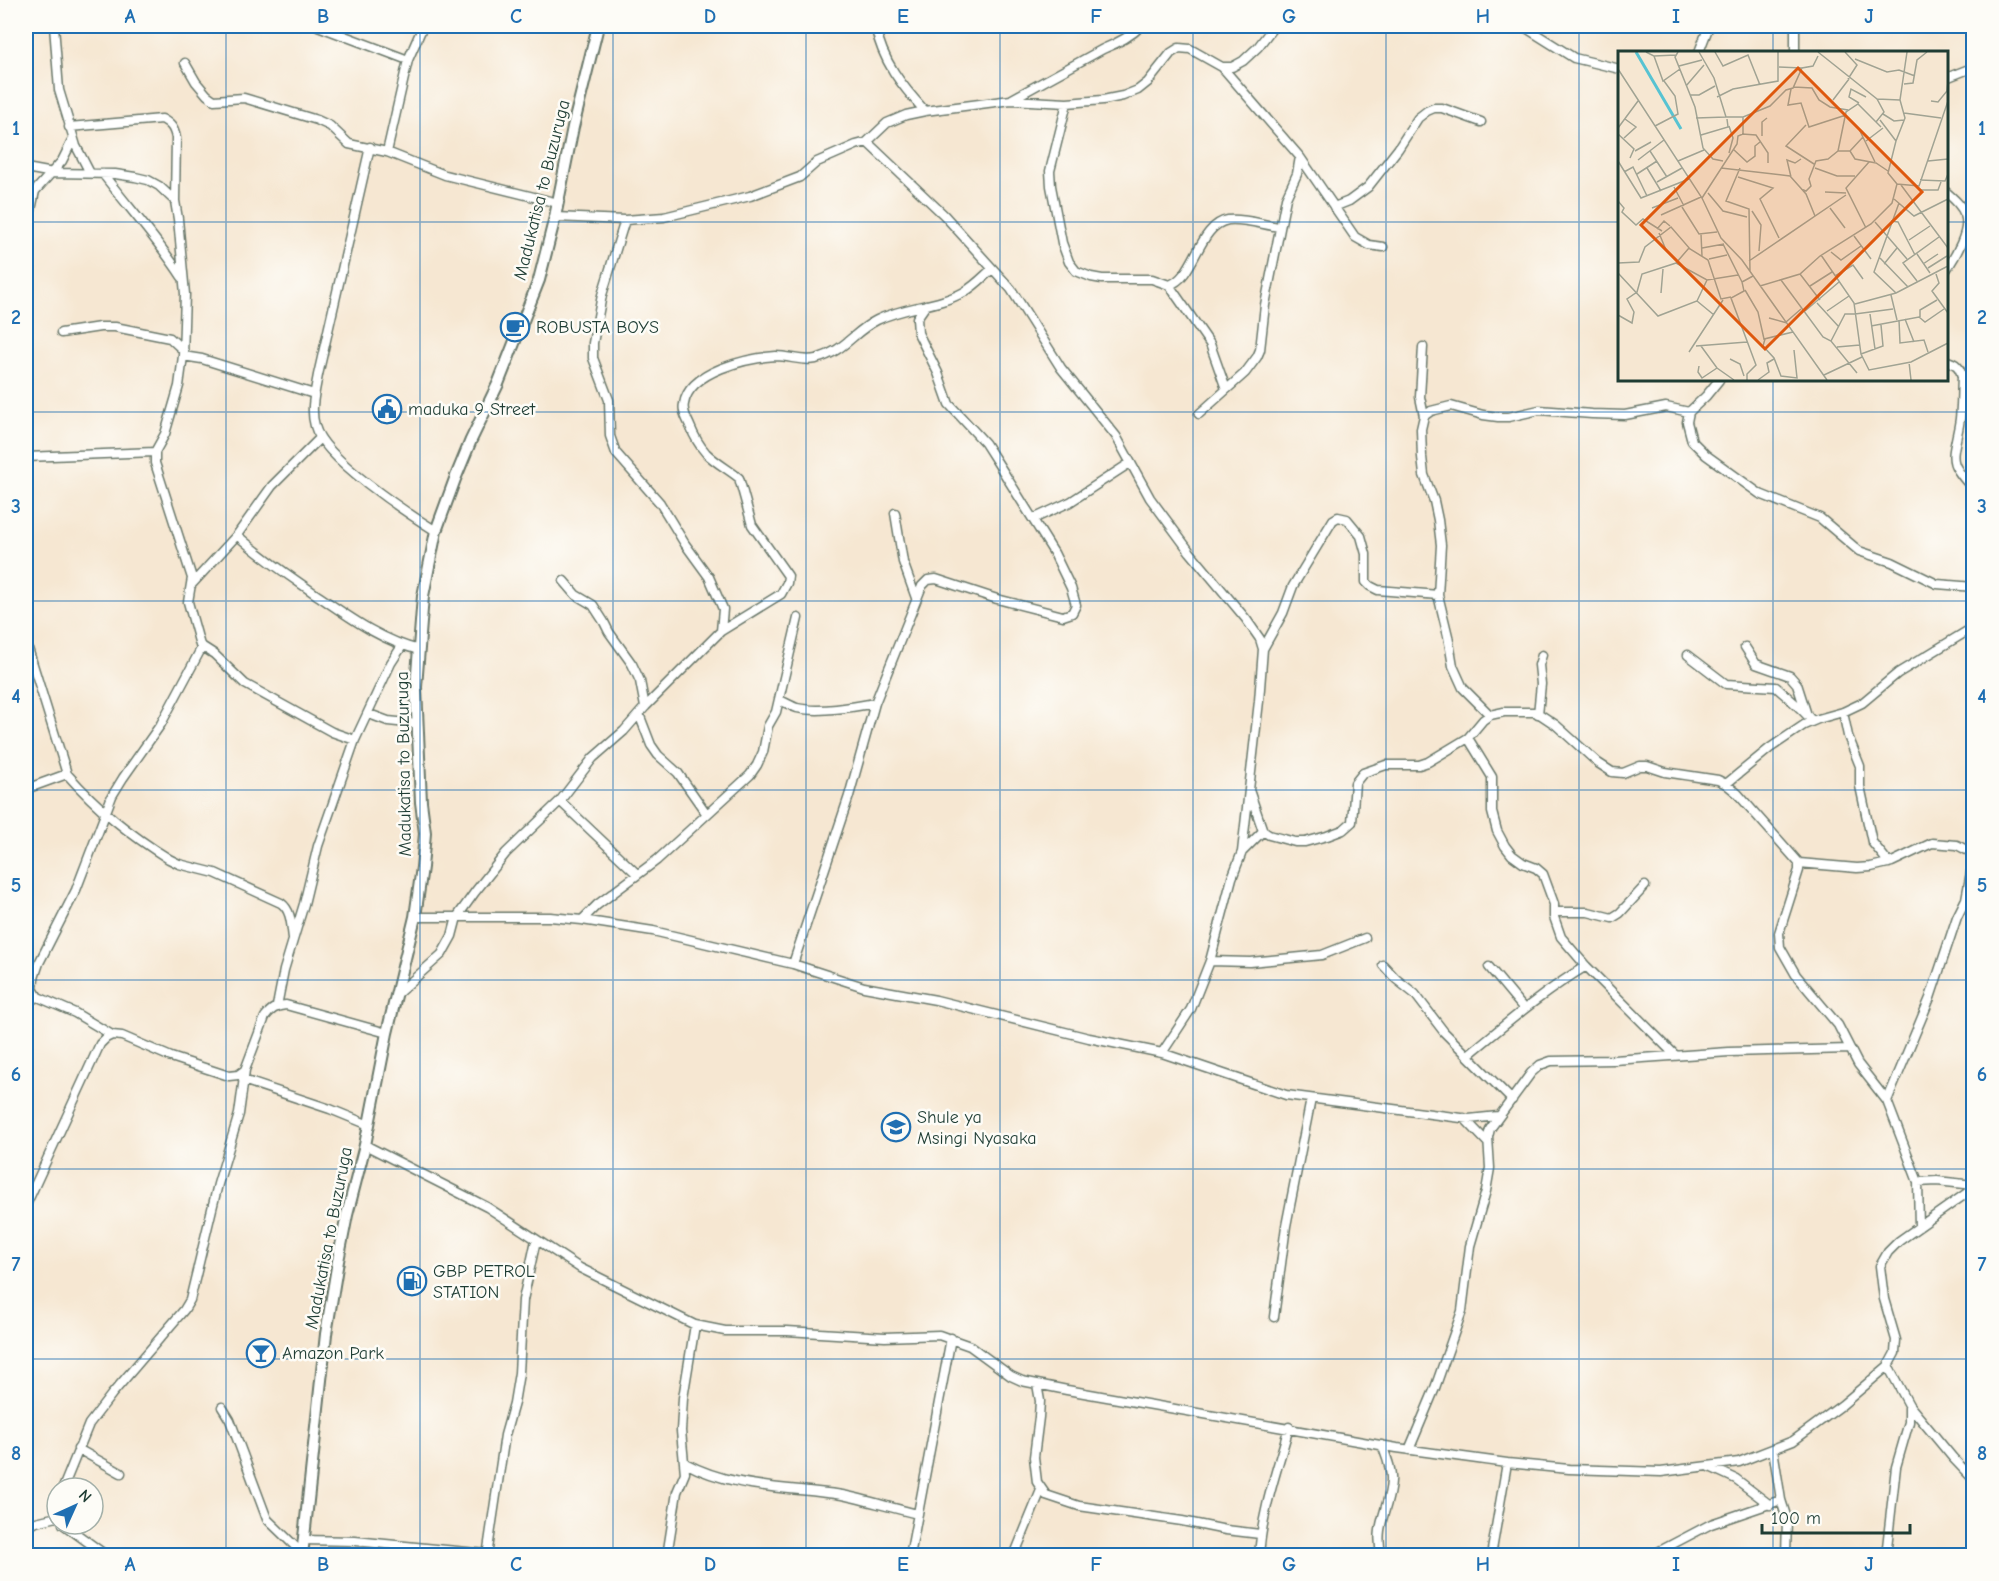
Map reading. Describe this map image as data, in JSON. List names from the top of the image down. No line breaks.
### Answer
{"streets":{"main road":["Madukatisa to Buzuruga"]},"places":{"cafe":["ROBUSTA BOYS"],"public building":["maduka 9 Street"],"school or university":["Shule ya Msingi Nyasaka"],"fuel station":["GBP PETROL STATION"],"bar":["Amazon Park"]},"scale_bar":"100 m","north":"top right","grid":{"columns":["A","B","C","D","E","F","G","H","I","J"],"rows":["1","2","3","4","5","6","7","8"]}}
